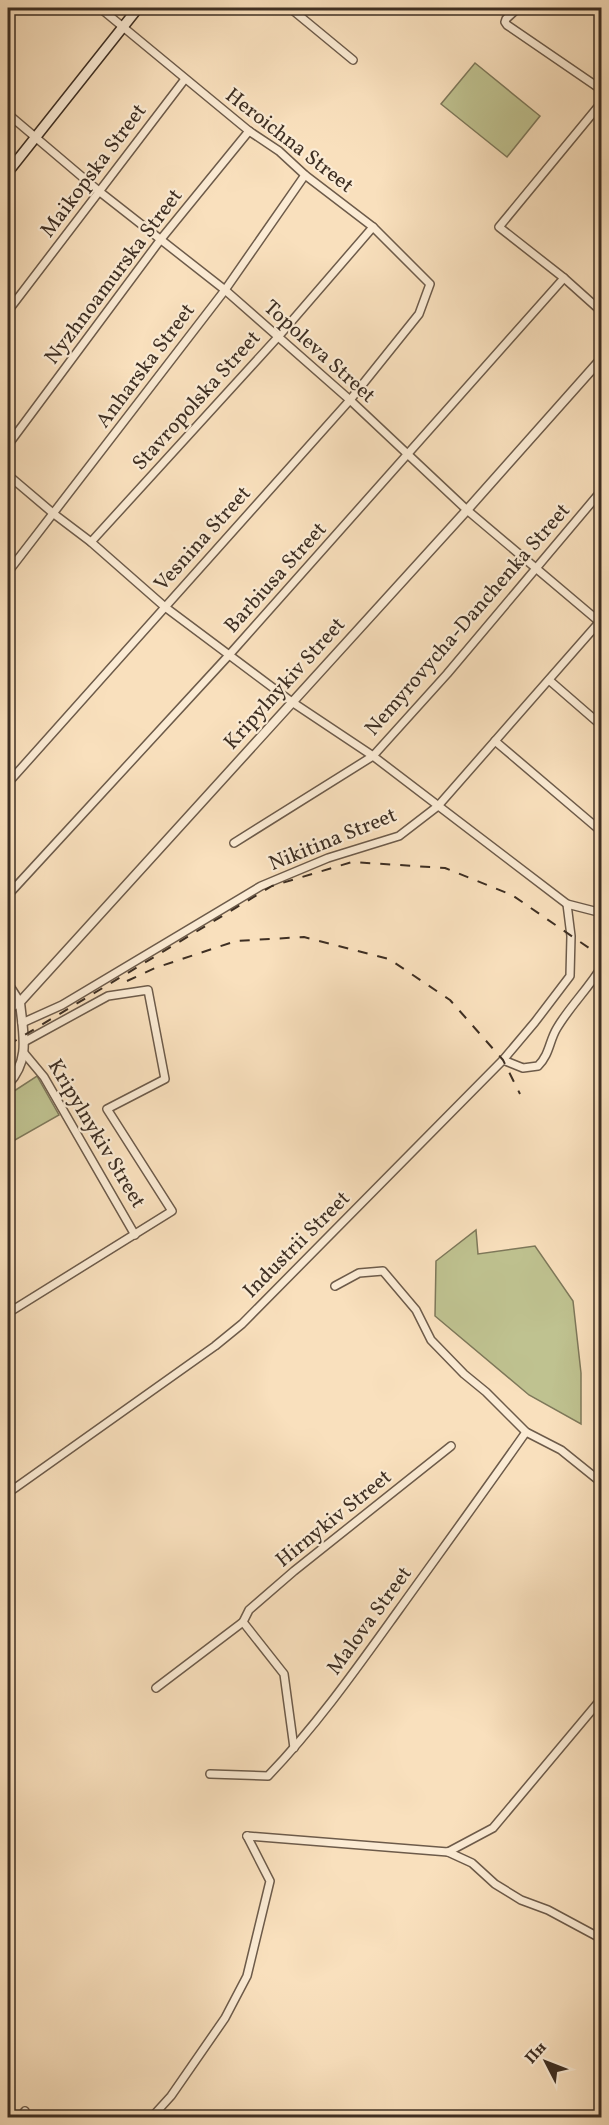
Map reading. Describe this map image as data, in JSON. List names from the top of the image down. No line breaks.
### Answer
{"streets":{"street":["Heroichna Street","Maikopska Street","Nyzhnoamurska Street","Topoleva Street","Anharska Street","Stavropolska Street","Vesnina Street","Barbiusa Street","Nemyrovycha-Danchenka Street","Kripylnykiv Street","Nikitina Street","Industrii Street","Hirnykiv Street","Malova Street"]},"crossings":[["Heroichna Street","Maikopska Street"],["Heroichna Street","Nyzhnoamurska Street"],["Heroichna Street","Anharska Street"],["Heroichna Street","Stavropolska Street"],["Heroichna Street","Vesnina Street"],["Maikopska Street","Topoleva Street"],["Nyzhnoamurska Street","Topoleva Street"],["Topoleva Street","Anharska Street"],["Topoleva Street","Stavropolska Street"],["Topoleva Street","Vesnina Street"],["Topoleva Street","Barbiusa Street"],["Topoleva Street","Nemyrovycha-Danchenka Street"],["Topoleva Street","Kripylnykiv Street"],["Topoleva Street","Nikitina Street"],["Kripylnykiv Street","Nikitina Street"]],"north":"top left"}
